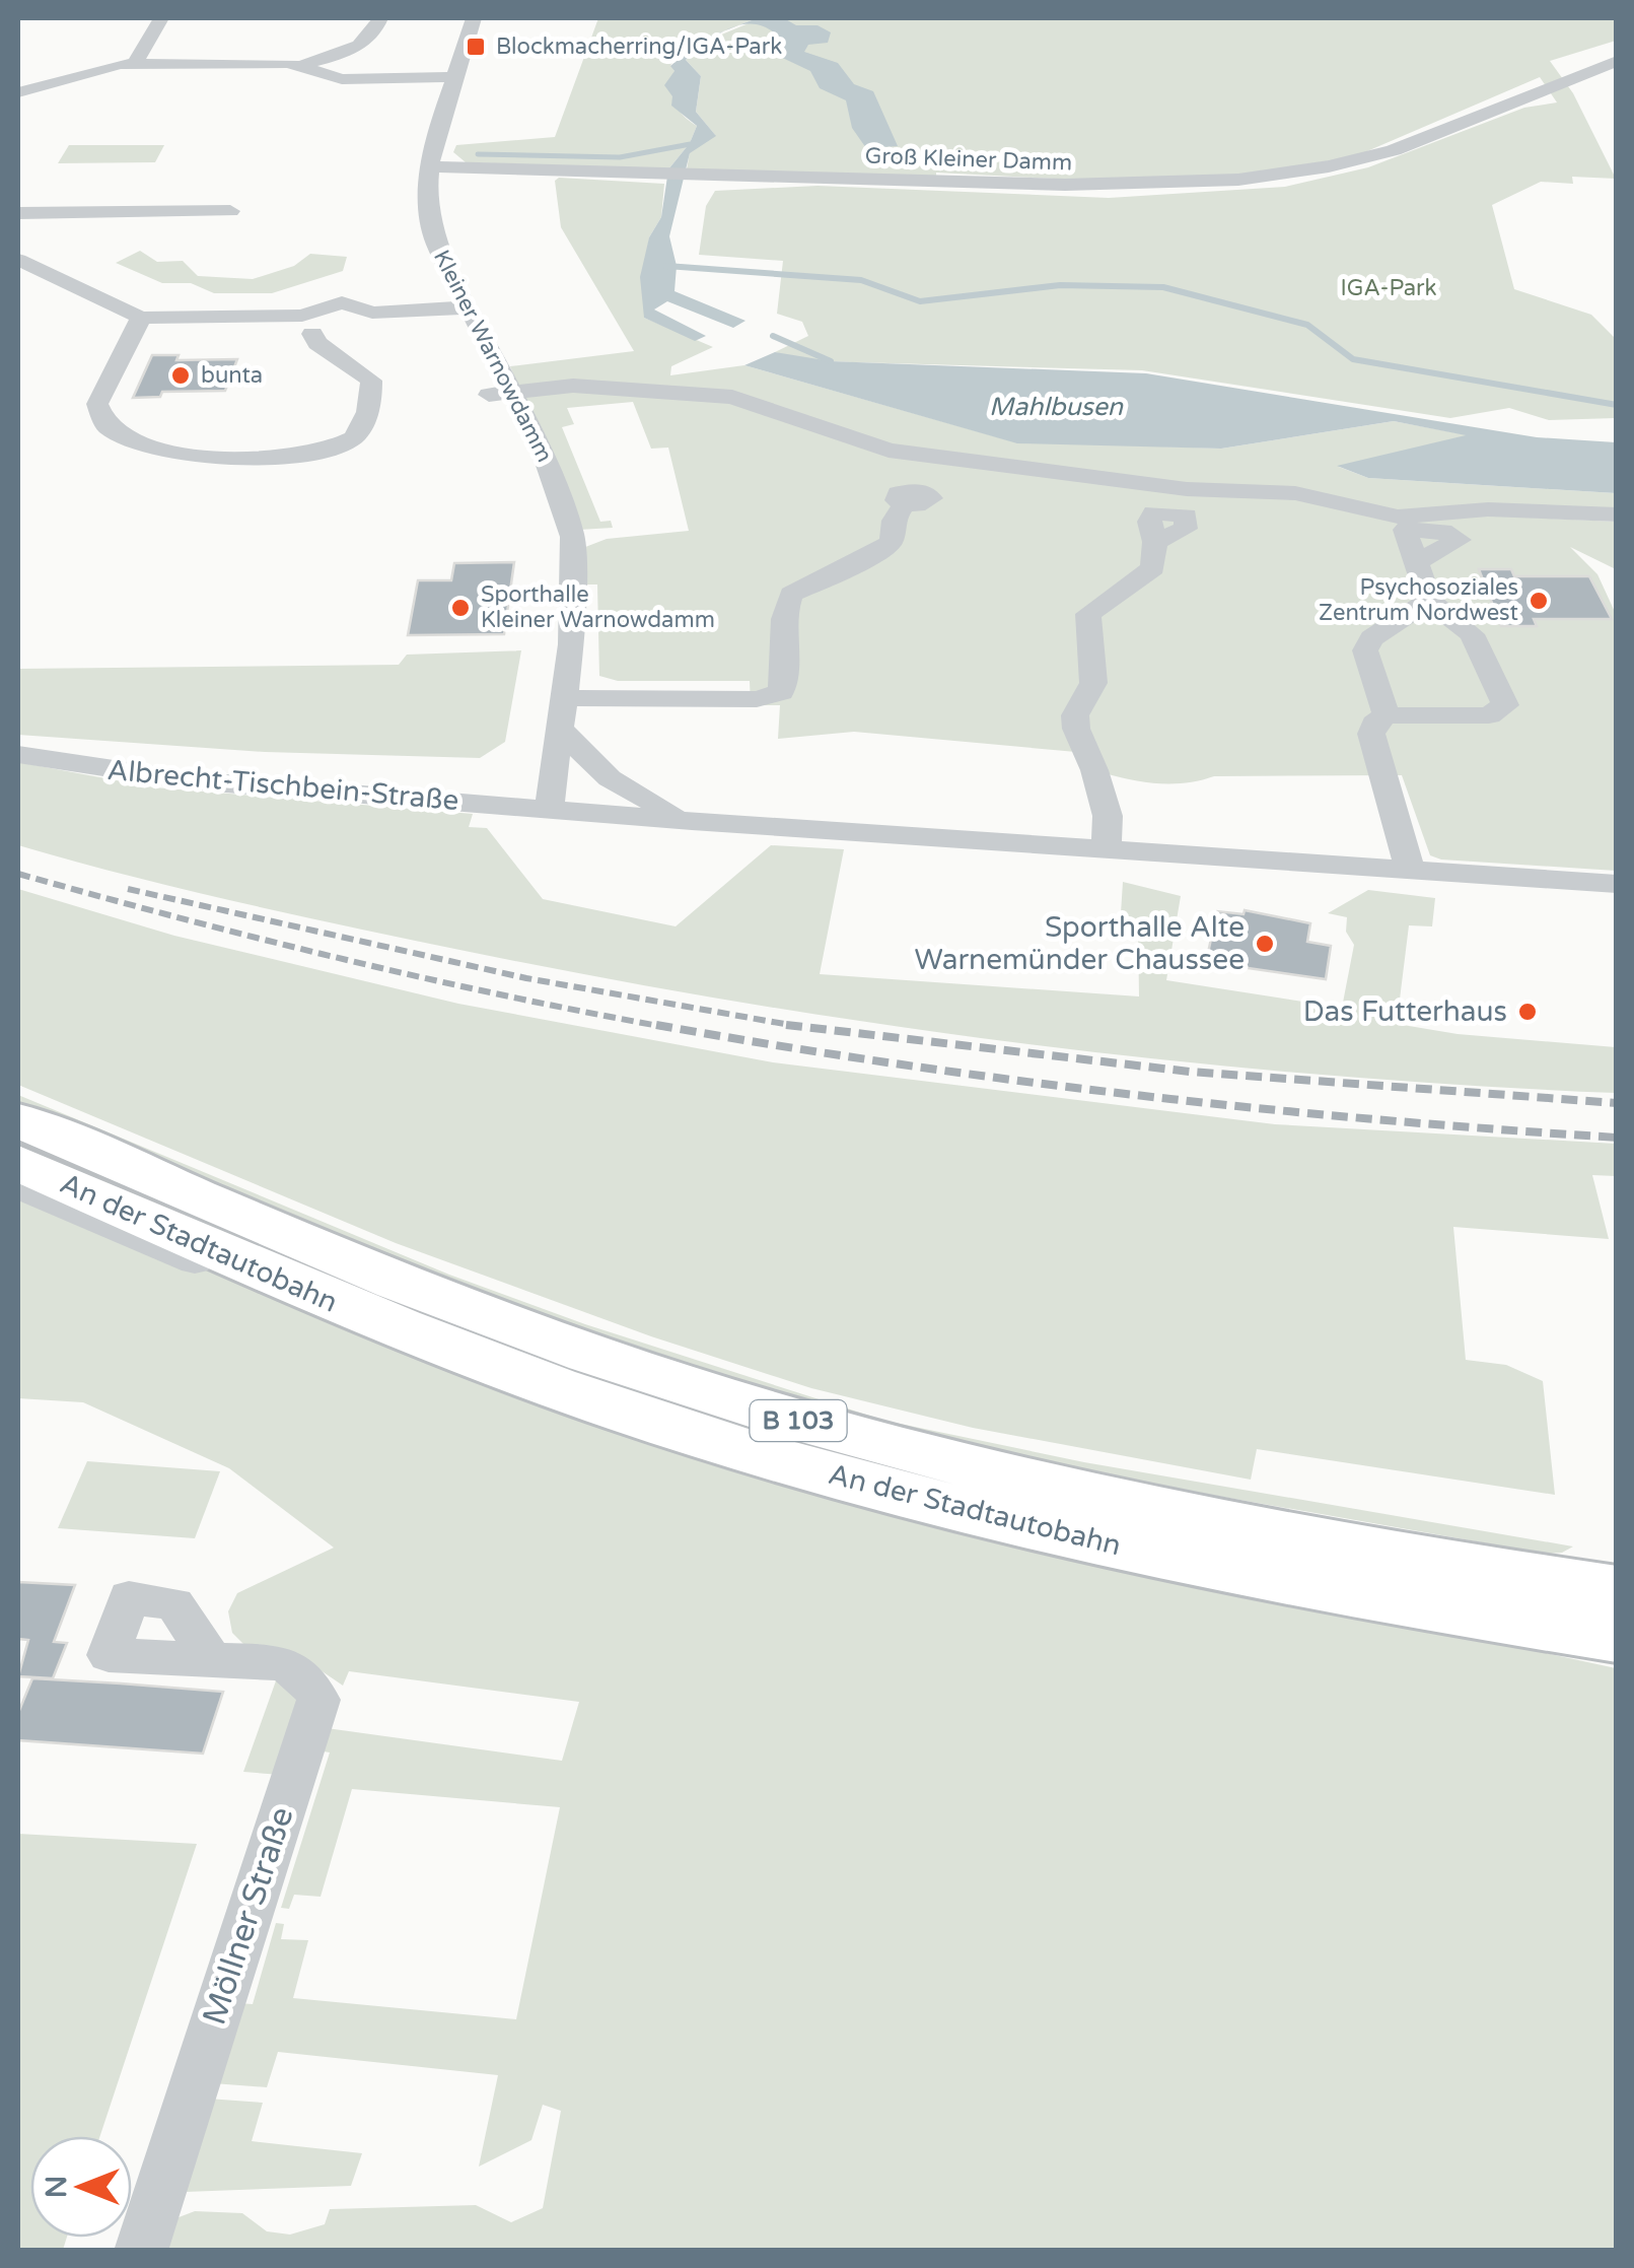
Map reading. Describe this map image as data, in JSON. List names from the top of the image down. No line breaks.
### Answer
{"streets":{"highway":["An der Stadtautobahn","B 103"],"street":["Groß Kleiner Damm","Kleiner Warnowdamm","Albrecht-Tischbein-Straße","Möllner Straße"]},"crossings":[["Groß Kleiner Damm","Kleiner Warnowdamm"],["Kleiner Warnowdamm","Albrecht-Tischbein-Straße"]],"water":["Mahlbusen"],"parks":["IGA-Park"],"places":{"transit":["Blockmacherring/IGA-Park"],"other":["bunta","Psychosoziales Zentrum Nordwest","Sporthalle Kleiner Warnowdamm","Sporthalle Alte Warnemünder Chaussee","Das Futterhaus"]},"north":"left"}
